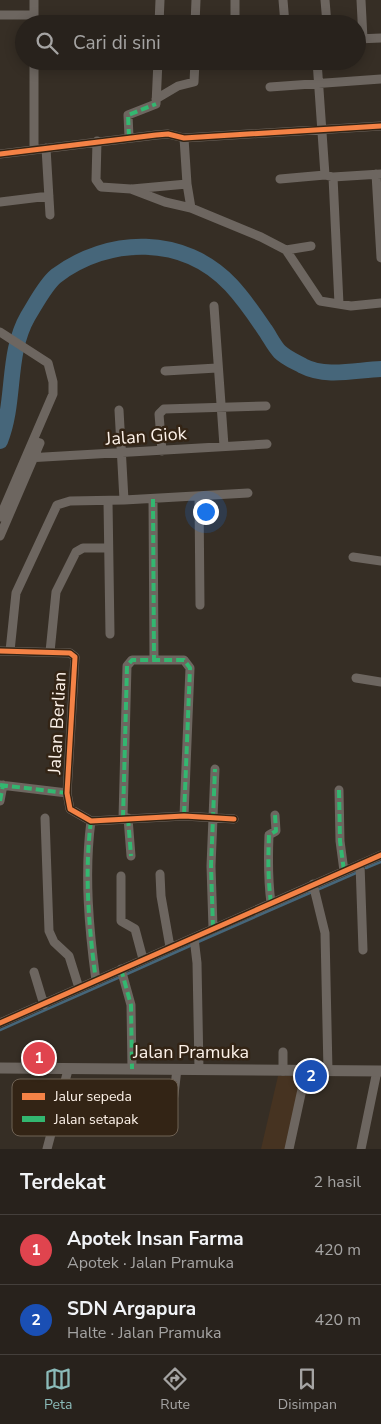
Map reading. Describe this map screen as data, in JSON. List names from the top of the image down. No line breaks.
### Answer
{"streets":{"street":["Jalan Giok","Jalan Berlian","Jalan Pramuka"]},"legend":["Jalur sepeda","Jalan setapak"],"page":{"search":"Cari di sini","pins":["1","2"],"heading":["Terdekat","2 hasil"],"list":[{"mark":"1","name":"Apotek Insan Farma","note":"Apotek · Jalan Pramuka","value":"420 m"},{"mark":"2","name":"SDN Argapura","note":"Halte · Jalan Pramuka","value":"420 m"}],"nav":["Peta","Rute","Disimpan"]}}
